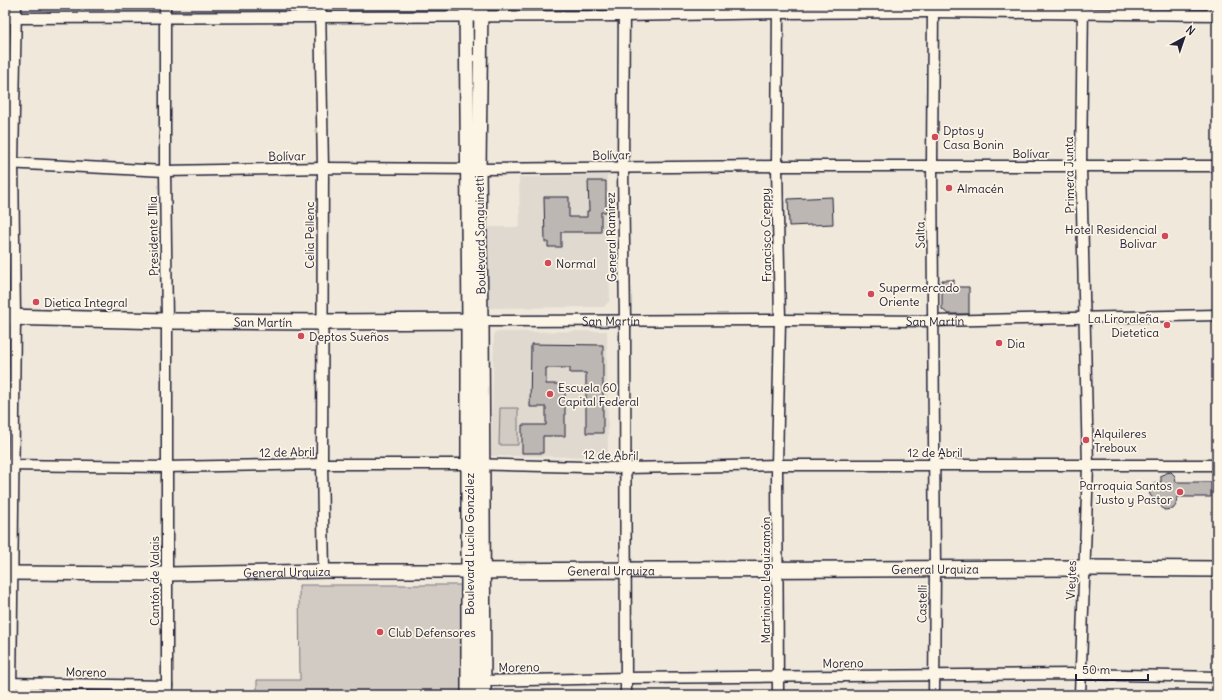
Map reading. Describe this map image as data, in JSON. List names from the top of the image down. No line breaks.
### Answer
{"streets":{"main road":["Boulevard Sanguinetti","San Martín","Boulevard Lucilo González","General Urquiza"],"street":["Bolívar","Primera Junta","Celia Pellenc","Francisco Creppy","Salta","Presidente Illia","General Ramírez","12 de Abril","Martiniano Leguizamón","Vieytes","Cantón de Valais","Castelli","Moreno"]},"crossings":[["Bolívar","Primera Junta"],["Bolívar","Celia Pellenc"],["Bolívar","Boulevard Sanguinetti"],["Bolívar","Francisco Creppy"],["Bolívar","Salta"],["Bolívar","Presidente Illia"],["Bolívar","General Ramírez"],["Primera Junta","San Martín"],["Primera Junta","12 de Abril"],["Primera Junta","Vieytes"],["Celia Pellenc","San Martín"],["Celia Pellenc","12 de Abril"],["Celia Pellenc","General Urquiza"],["Boulevard Sanguinetti","San Martín"],["Boulevard Sanguinetti","12 de Abril"],["Boulevard Sanguinetti","Boulevard Lucilo González"],["Francisco Creppy","San Martín"],["Francisco Creppy","12 de Abril"],["Francisco Creppy","Martiniano Leguizamón"],["Salta","San Martín"],["Salta","12 de Abril"],["Salta","Castelli"],["Presidente Illia","San Martín"],["Presidente Illia","12 de Abril"],["Presidente Illia","Cantón de Valais"],["General Ramírez","San Martín"],["General Ramírez","12 de Abril"],["General Ramírez","General Urquiza"],["General Ramírez","Moreno"],["12 de Abril","Boulevard Lucilo González"],["12 de Abril","Martiniano Leguizamón"],["12 de Abril","Vieytes"],["12 de Abril","Cantón de Valais"],["12 de Abril","Castelli"],["Boulevard Lucilo González","General Urquiza"],["Boulevard Lucilo González","Moreno"],["General Urquiza","Martiniano Leguizamón"],["General Urquiza","Vieytes"],["General Urquiza","Cantón de Valais"],["General Urquiza","Castelli"],["Martiniano Leguizamón","Moreno"],["Vieytes","Moreno"],["Cantón de Valais","Moreno"],["Castelli","Moreno"]],"places":["Dptos y Casa Bonin","Almacén","Hotel Residencial Bolivar","Normal","Supermercado Oriente","Dietica Integral","La Liroraleña Dietetica","Deptos Sueños","Dia","Escuela 60 Capital Federal","Alquileres Treboux","Parroquia Santos Justo y Pastor","Club Defensores"],"scale_bar":"50 m","north":"top right"}
